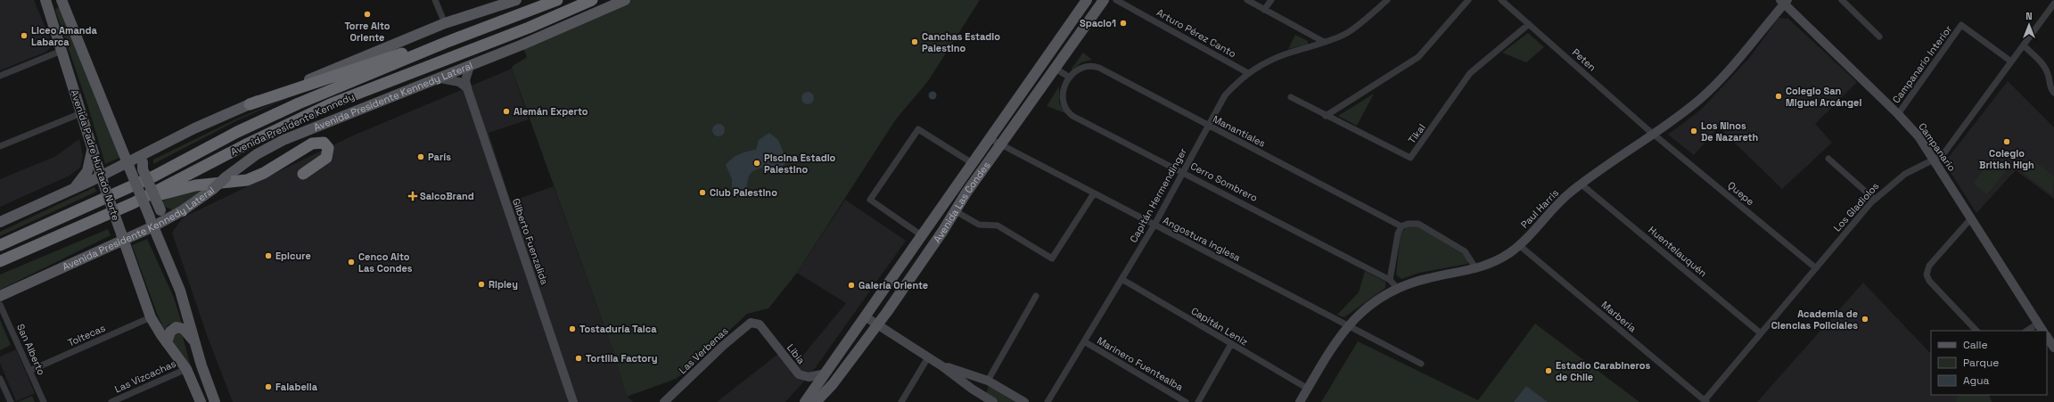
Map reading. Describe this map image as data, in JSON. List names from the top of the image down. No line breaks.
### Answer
{"streets":{"highway":["Avenida Presidente Kennedy"],"main road":["Avenida Presidente Kennedy Lateral","Avenida Padre Hurtado Norte","Avenida Las Condes"],"street":["Arturo Pérez Canto","Peten","Campanario Interior","Manantiales","Tikal","Campanario","Cerro Sombrero","Quepe","Capitán Hermendinger","Los Gladiolos","Paul Harris","Angostura Inglesa","Gilberto Fuenzalida","Huentelauquén","Marberia","Capitán Leniz","Toltecas","San Alberto","Las Verbenas","Libia","Marinero Fuentealba","Las Vizcachas"]},"crossings":[["Arturo Pérez Canto","Capitán Hermendinger"],["Peten","Tikal"],["Peten","Quepe"],["Peten","Paul Harris"],["Campanario Interior","Campanario"],["Campanario Interior","Los Gladiolos"],["Avenida Presidente Kennedy Lateral","Avenida Padre Hurtado Norte"],["Avenida Presidente Kennedy Lateral","Gilberto Fuenzalida"],["Manantiales","Cerro Sombrero"],["Manantiales","Capitán Hermendinger"],["Campanario","Los Gladiolos"],["Campanario","Paul Harris"],["Avenida Padre Hurtado Norte","Toltecas"],["Avenida Padre Hurtado Norte","Las Vizcachas"],["Cerro Sombrero","Capitán Hermendinger"],["Cerro Sombrero","Paul Harris"],["Quepe","Los Gladiolos"],["Quepe","Paul Harris"],["Capitán Hermendinger","Angostura Inglesa"],["Capitán Hermendinger","Capitán Leniz"],["Capitán Hermendinger","Marinero Fuentealba"],["Avenida Las Condes","Angostura Inglesa"],["Avenida Las Condes","Libia"],["Los Gladiolos","Huentelauquén"],["Los Gladiolos","Marberia"],["Paul Harris","Angostura Inglesa"],["Paul Harris","Huentelauquén"],["Paul Harris","Marberia"],["Paul Harris","Capitán Leniz"],["Toltecas","San Alberto"],["Las Verbenas","Libia"]],"places":{"other":["Torre Alto Oriente","Spacio1","Liceo Amanda Labarca","Canchas Estadio Palestino","Colegio San Miguel Arcángel","Alemán Experto","Los Ninos De Nazareth","Colegio British High","París","Piscina Estadio Palestino","Club Palestino","Epicure","Cenco Alto Las Condes","Ripley","Galería Oriente","Academia de Ciencias Policiales","Tostaduría Talca","Tortilla Factory","Estadio Carabineros de Chile","Falabella"],"health":["SalcoBrand"]},"legend":["Calle","Parque","Agua"],"north":"top"}
